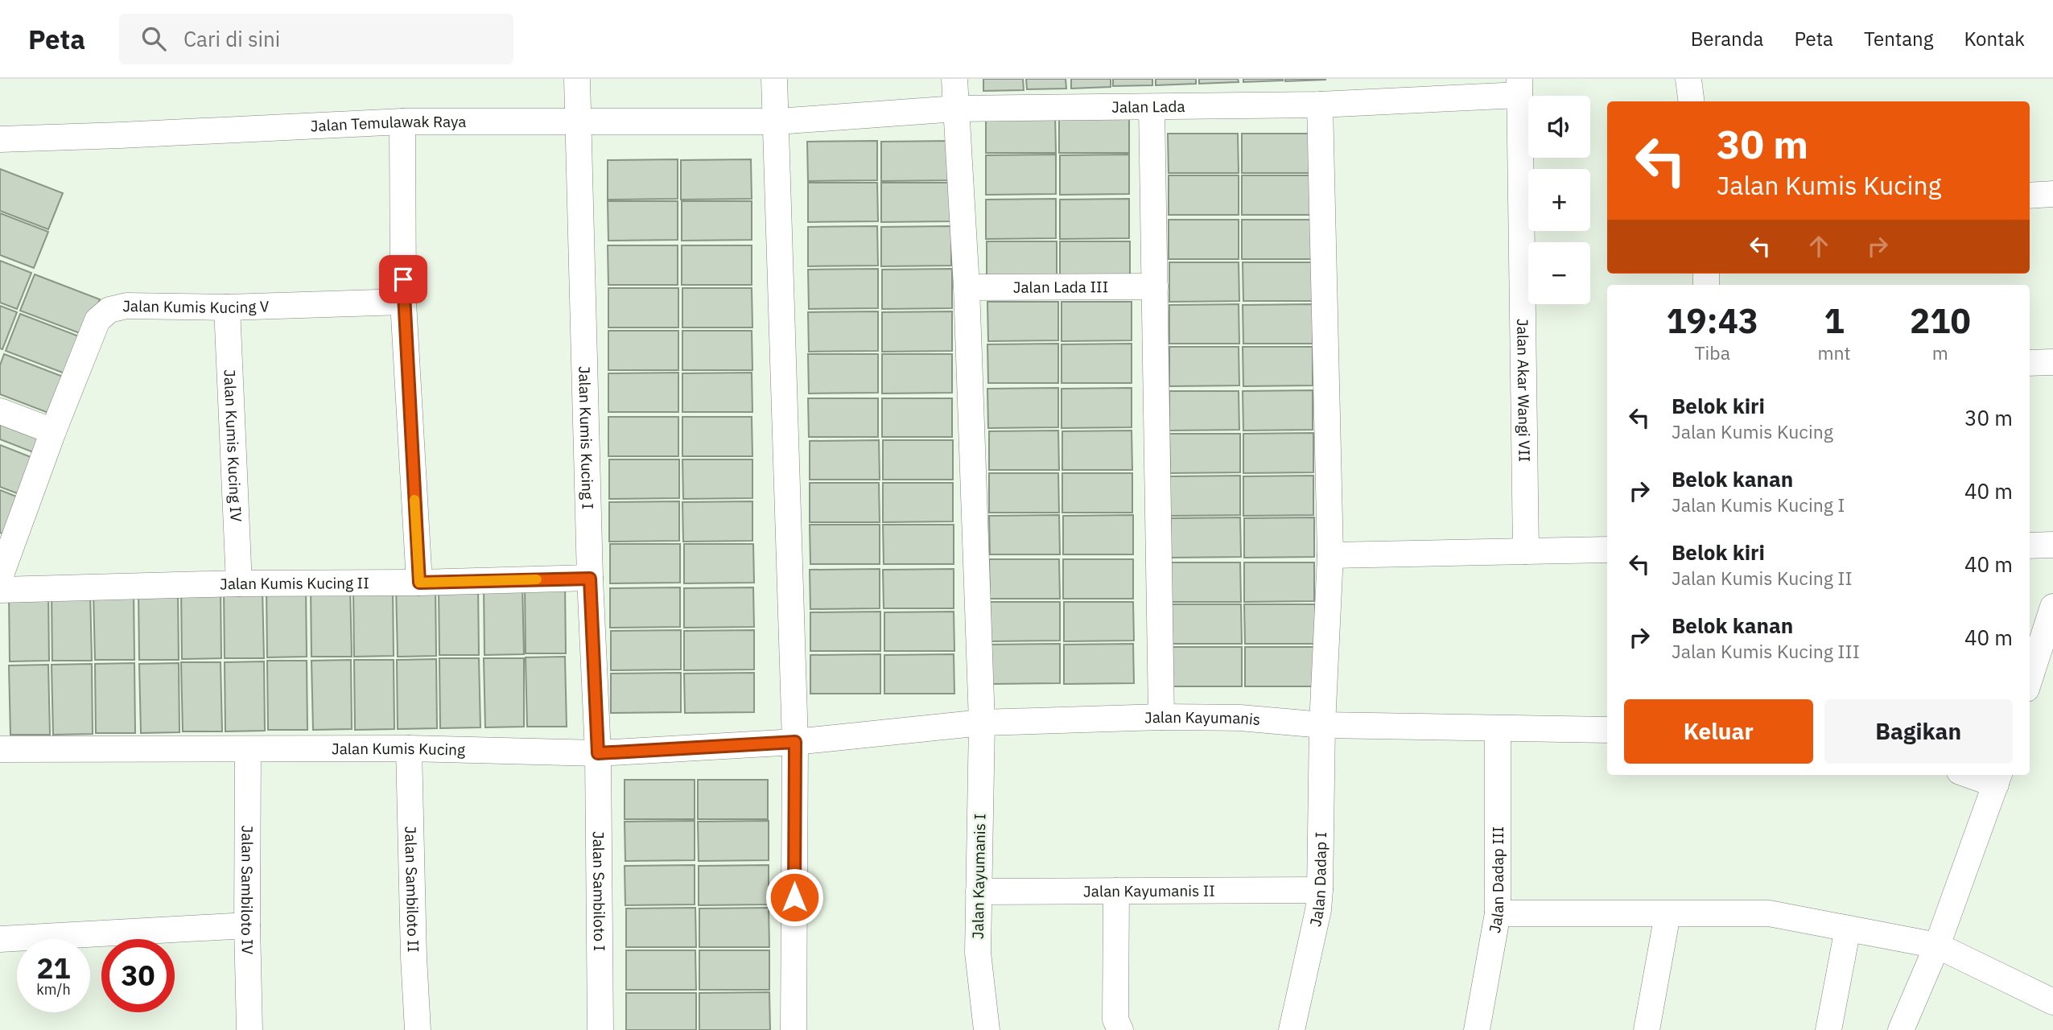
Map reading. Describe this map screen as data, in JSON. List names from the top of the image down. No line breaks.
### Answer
{"streets":{"street":["Jalan Lada","Jalan Temulawak Raya","Jalan Lada III","Jalan Kumis Kucing V","Jalan Akar Wangi VII","Jalan Kumis Kucing I","Jalan Kumis Kucing IV","Jalan Kumis Kucing II","Jalan Kayumanis","Jalan Kumis Kucing","Jalan Kayumanis I","Jalan Dadap I","Jalan Dadap III","Jalan Sambiloto II","Jalan Sambiloto IV","Jalan Kayumanis II","Jalan Sambiloto I"]},"crossings":[["Jalan Lada","Jalan Temulawak Raya"],["Jalan Lada","Jalan Akar Wangi VII"],["Jalan Lada","Jalan Kayumanis I"],["Jalan Lada","Jalan Dadap I"],["Jalan Temulawak Raya","Jalan Kumis Kucing I"],["Jalan Lada III","Jalan Kayumanis I"],["Jalan Kumis Kucing V","Jalan Kumis Kucing IV"],["Jalan Kumis Kucing I","Jalan Kumis Kucing II"],["Jalan Kumis Kucing I","Jalan Kumis Kucing"],["Jalan Kumis Kucing I","Jalan Sambiloto I"],["Jalan Kumis Kucing IV","Jalan Kumis Kucing II"],["Jalan Kayumanis","Jalan Kumis Kucing"],["Jalan Kayumanis","Jalan Kayumanis I"],["Jalan Kayumanis","Jalan Dadap I"],["Jalan Kayumanis","Jalan Dadap III"],["Jalan Kumis Kucing","Jalan Sambiloto II"],["Jalan Kumis Kucing","Jalan Sambiloto IV"],["Jalan Kumis Kucing","Jalan Sambiloto I"],["Jalan Kayumanis I","Jalan Kayumanis II"],["Jalan Dadap I","Jalan Kayumanis II"]],"page":{"header":"Peta","search":"Cari di sini","nav":["Beranda","Peta","Tentang","Kontak"],"map_buttons":["+","−"],"turn":["30 m","Jalan Kumis Kucing"],"eta":["19:43","Tiba","1","mnt","210","m"],"list":[{"name":"Belok kiri","note":"Jalan Kumis Kucing","value":"30 m"},{"name":"Belok kanan","note":"Jalan Kumis Kucing I","value":"40 m"},{"name":"Belok kiri","note":"Jalan Kumis Kucing II","value":"40 m"},{"name":"Belok kanan","note":"Jalan Kumis Kucing III","value":"40 m"}],"buttons":["Keluar","Bagikan"],"speed":"21 km/h","limit":"30"}}
